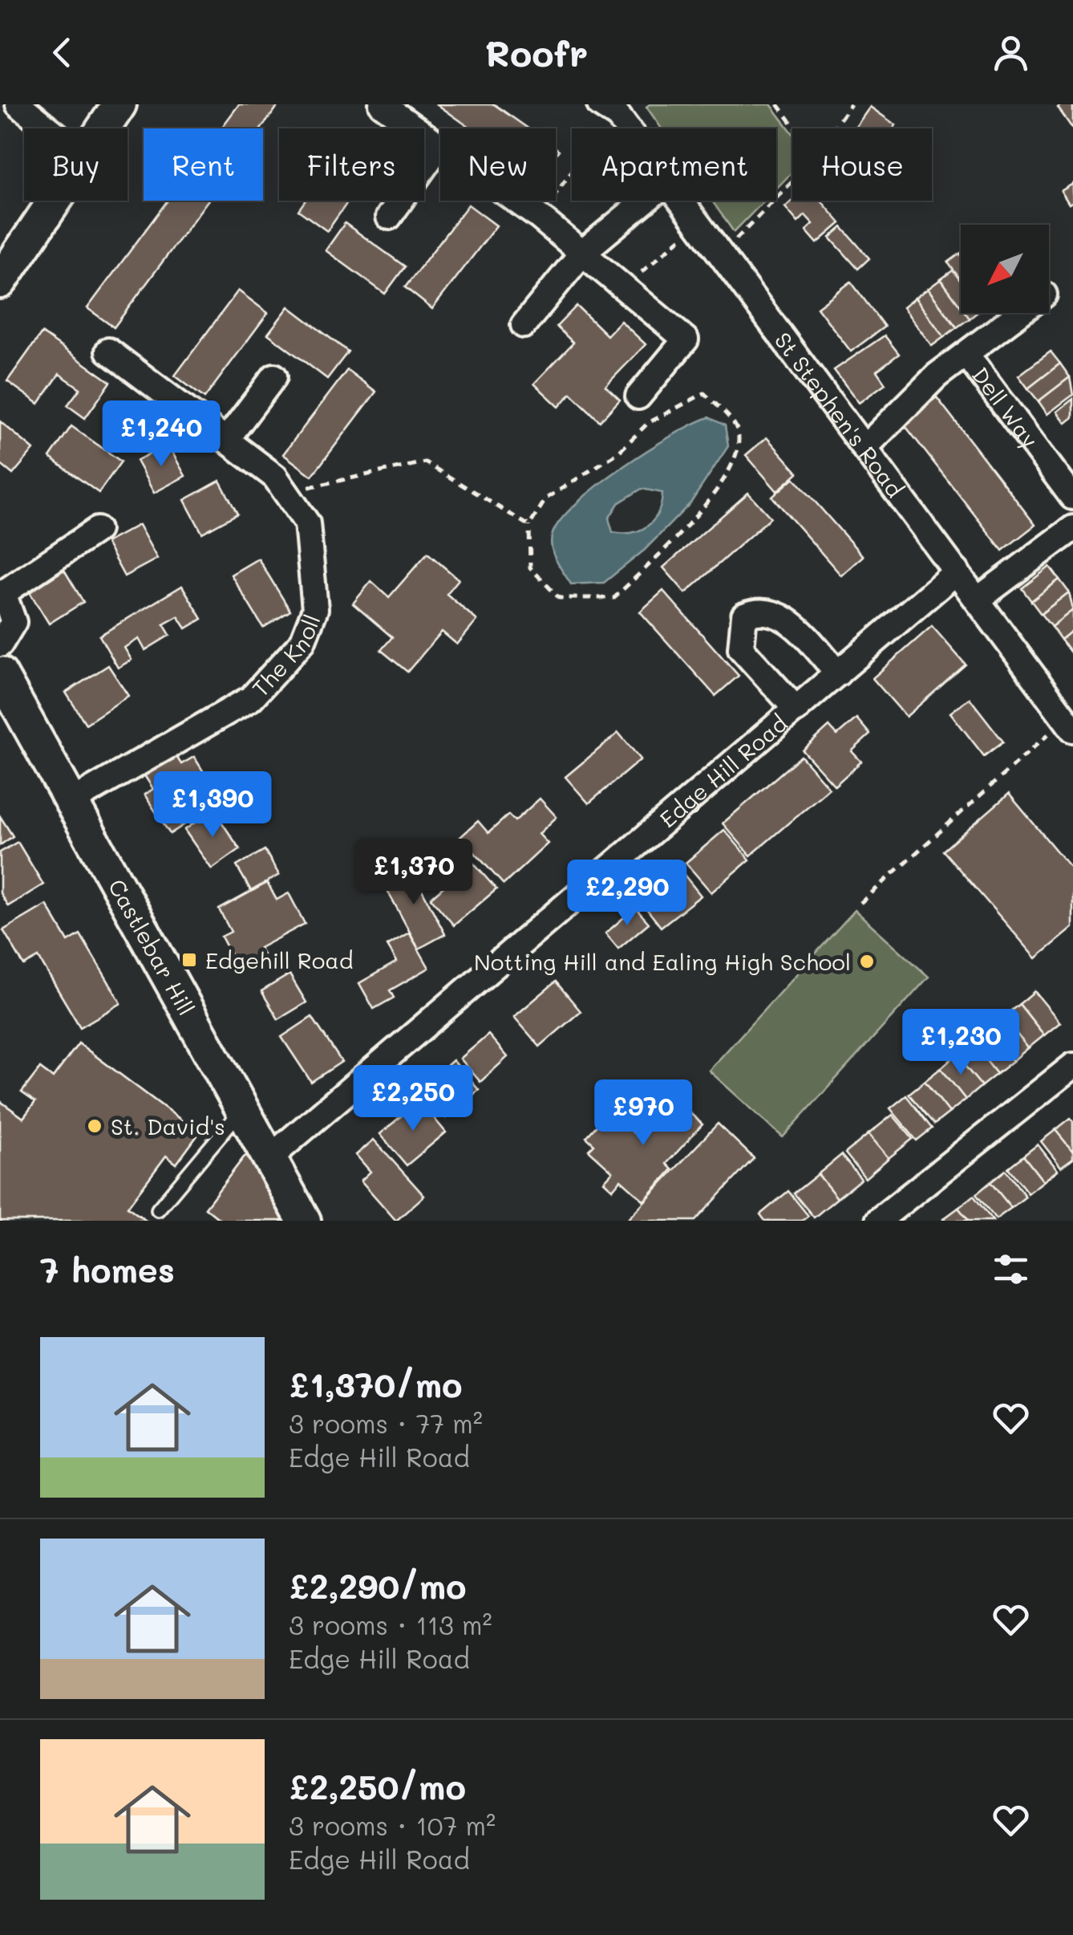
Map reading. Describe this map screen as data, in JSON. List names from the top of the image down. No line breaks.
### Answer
{"streets":{"main road":["Castlebar Hill"],"street":["Dell Way","St Stephen's Road","The Knoll","Edge Hill Road"]},"crossings":[["Dell Way","St Stephen's Road"],["St Stephen's Road","Edge Hill Road"],["The Knoll","Castlebar Hill"],["Edge Hill Road","Castlebar Hill"]],"places":{"transit":["Edgehill Road"],"other":["Notting Hill and Ealing High School","St. David's"]},"north":"bottom left","page":{"header":"Roofr","chip":["Buy","Rent","Filters","New","Apartment","House"],"price":["£1,240","£1,390","£1,370","£2,290","£1,230","£2,250","£970"],"heading":"7 homes","list":[{"name":"£1,370/mo","note":"3 rooms · 77 m² · Edge Hill Road"},{"name":"£2,290/mo","note":"3 rooms · 113 m² · Edge Hill Road"},{"name":"£2,250/mo","note":"3 rooms · 107 m² · Edge Hill Road"}]}}
